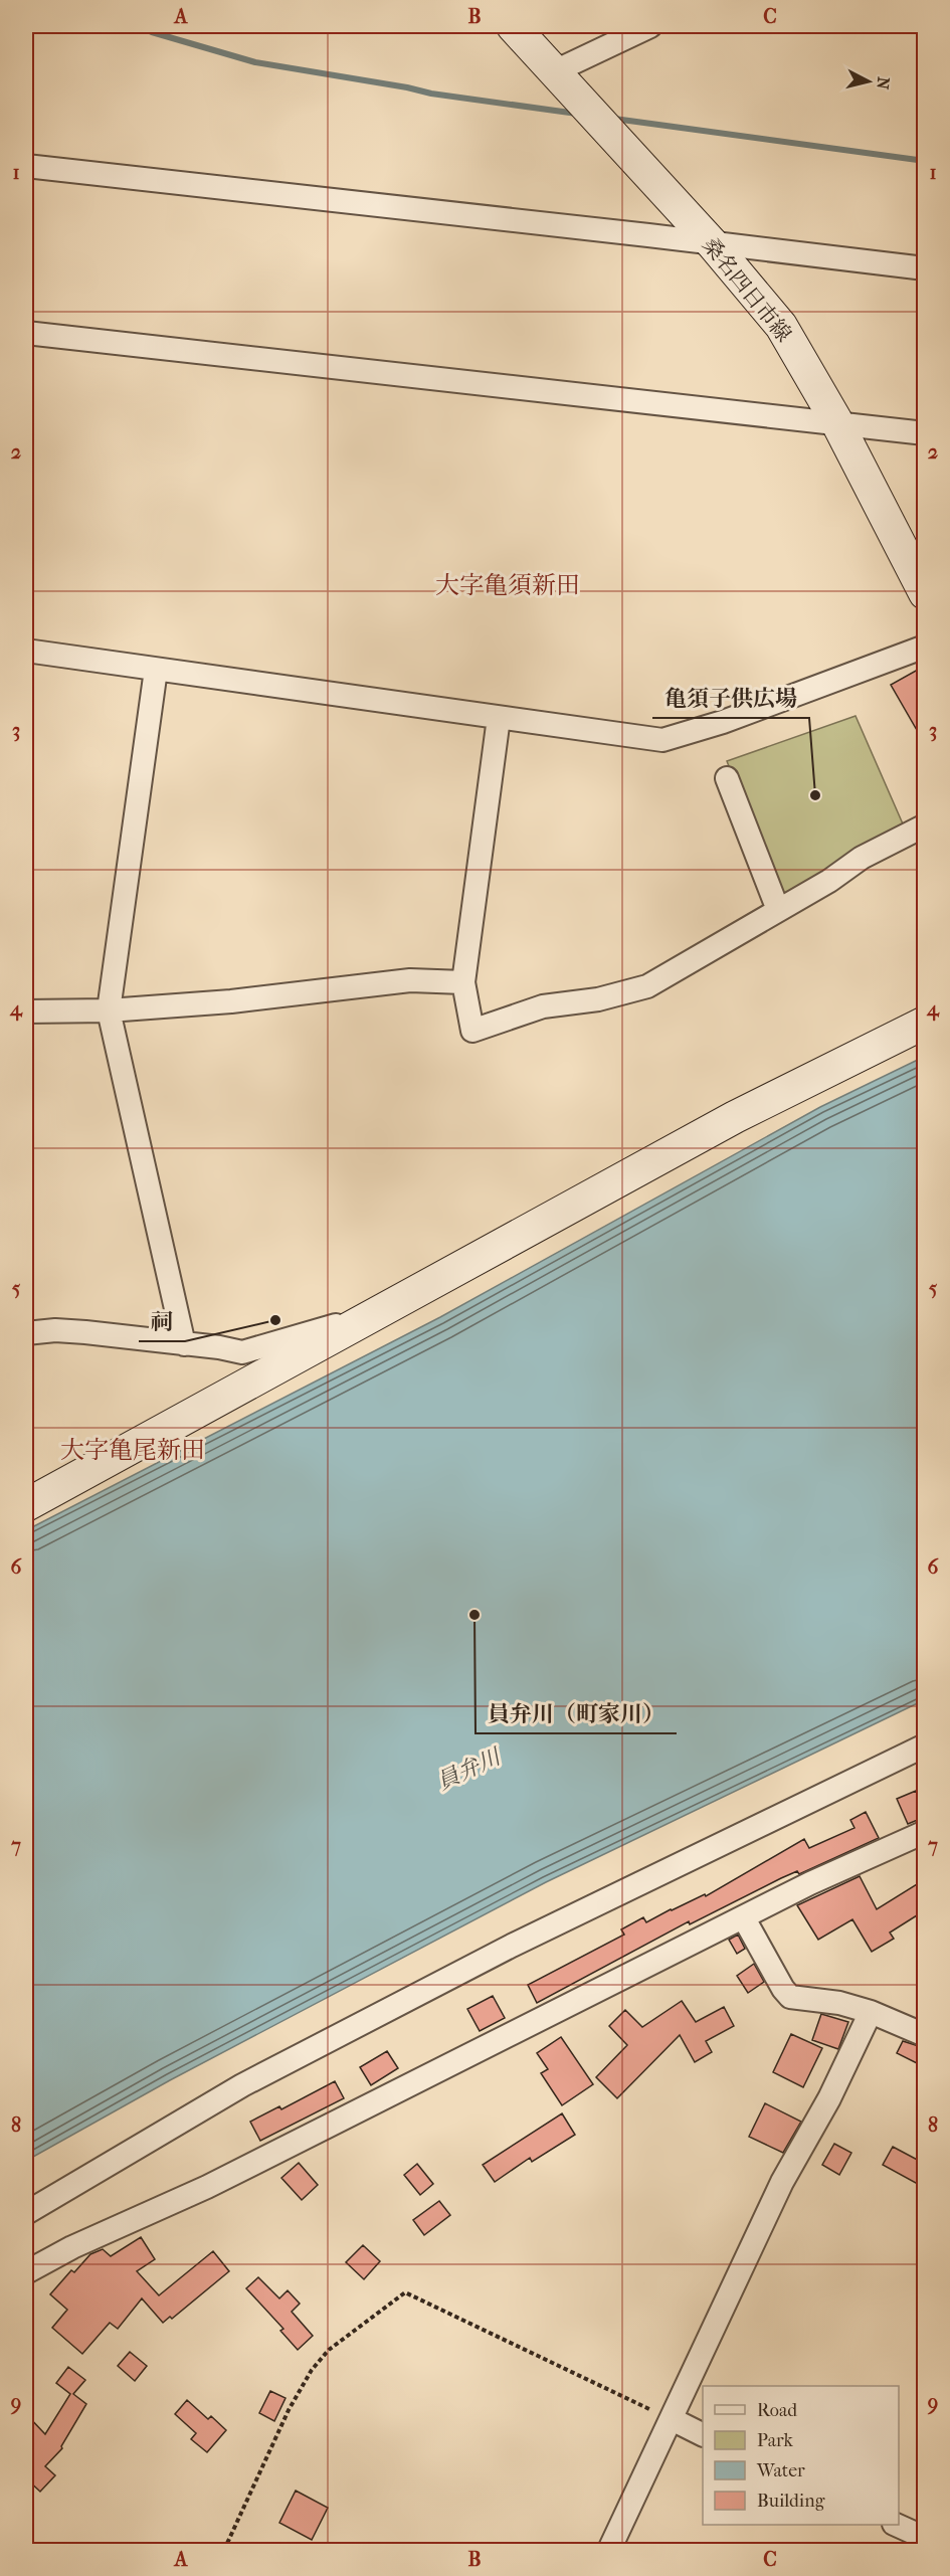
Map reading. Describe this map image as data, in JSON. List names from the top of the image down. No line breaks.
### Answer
{"streets":{"street":["桑名四日市線"]},"districts":["大字亀須新田","大字亀尾新田"],"water":["員弁川"],"places":["亀須子供広場","祠","員弁川（町家川）"],"legend":["Road","Park","Water","Building"],"north":"right","grid":{"columns":["A","B","C"],"rows":["1","2","3","4","5","6","7","8","9"]}}
